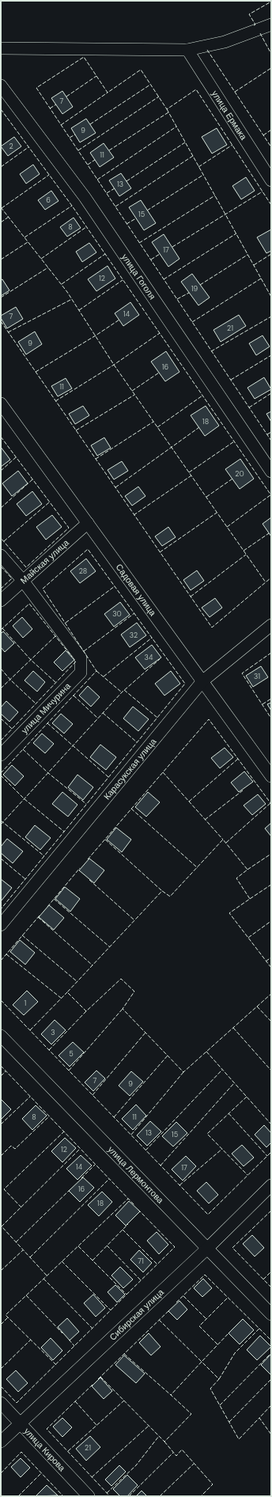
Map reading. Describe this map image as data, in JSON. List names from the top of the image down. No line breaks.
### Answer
{"streets":{"street":["улица Ермака","улица Гоголя","Майская улица","Садовая улица","улица Мичурина","Карасукская улица","улица Лермонтова","Сибирская улица","улица Кирова"]},"crossings":[["Майская улица","Садовая улица"],["Майская улица","улица Мичурина"],["Садовая улица","Карасукская улица"],["улица Лермонтова","Сибирская улица"],["Сибирская улица","улица Кирова"]],"house_numbers":["7","9","2","11","13","6","15","8","17","12","19","14","7","21","9","16","11","18","20","28","30","32","34","31","1","3","5","7","9","8","11","13","15","12","14","17","16","18","71","21"]}
